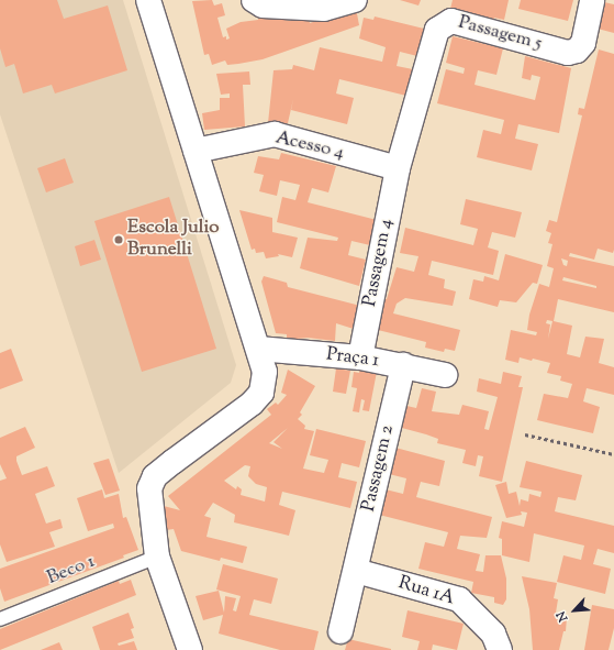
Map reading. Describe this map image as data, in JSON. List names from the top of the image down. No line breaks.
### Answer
{"streets":{"street":["Passagem 5","Acesso 4","Passagem 4","Praça 1","Passagem 2","Rua 1A"],"lane":["Beco 1"]},"crossings":[["Passagem 5","Acesso 4"],["Passagem 5","Passagem 4"],["Acesso 4","Passagem 4"],["Passagem 4","Praça 1"],["Praça 1","Passagem 2"],["Passagem 2","Rua 1A"]],"places":["Escola Julio Brunelli"],"north":"bottom left"}
